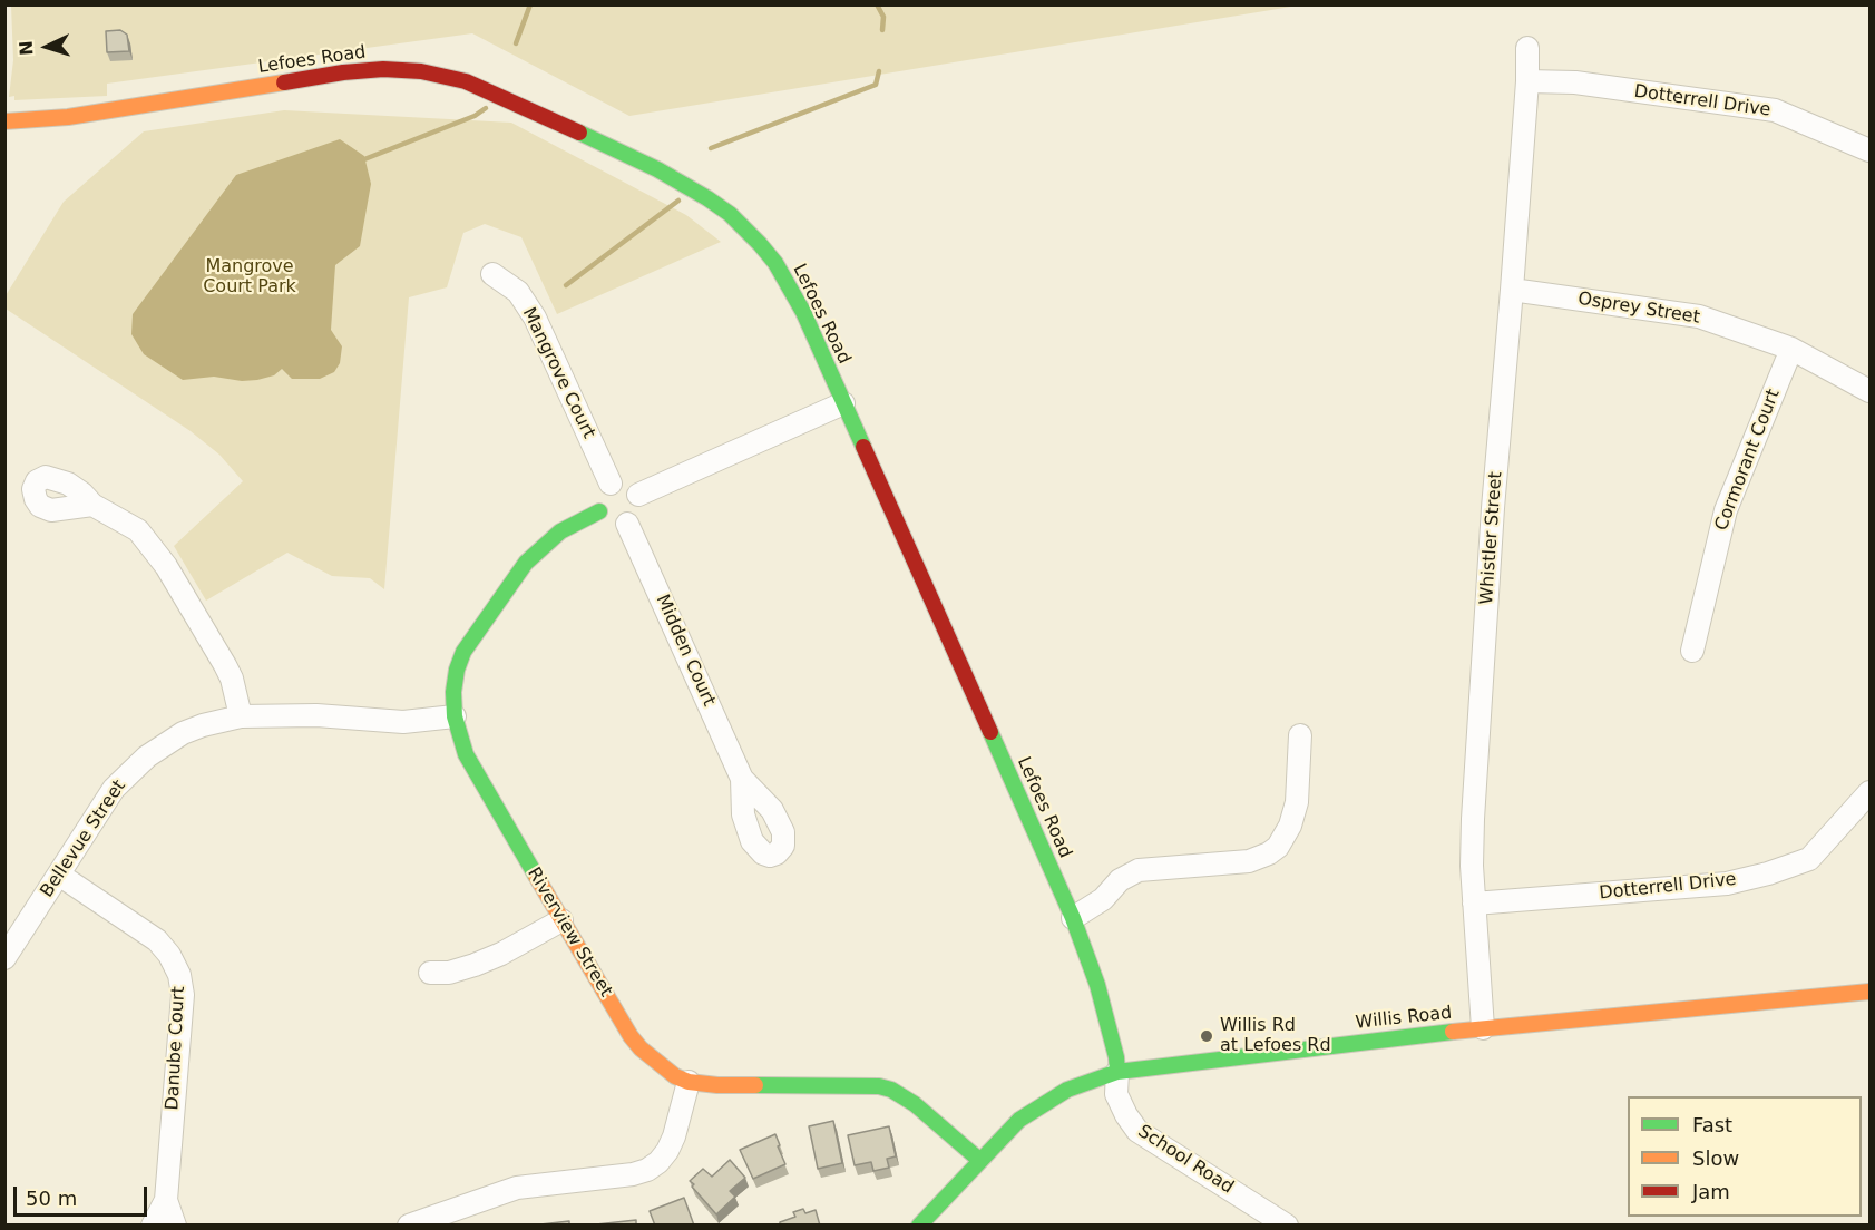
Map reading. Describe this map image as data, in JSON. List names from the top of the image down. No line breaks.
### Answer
{"streets":{"street":["Lefoes Road","Dotterrell Drive","Osprey Street","Mangrove Court","Cormorant Court","Whistler Street","Midden Court","Bellevue Street","Riverview Street","Willis Road","Danube Court","School Road"]},"crossings":[["Lefoes Road","Willis Road"],["Lefoes Road","School Road"],["Dotterrell Drive","Whistler Street"],["Osprey Street","Cormorant Court"],["Osprey Street","Whistler Street"],["Mangrove Court","Midden Court"],["Mangrove Court","Riverview Street"],["Whistler Street","Willis Road"],["Midden Court","Riverview Street"],["Bellevue Street","Riverview Street"],["Bellevue Street","Danube Court"],["Riverview Street","Willis Road"],["Willis Road","School Road"]],"parks":["Mangrove Court Park"],"places":["Willis Rd at Lefoes Rd"],"legend":["Fast","Slow","Jam"],"scale_bar":"50 m","north":"left"}
